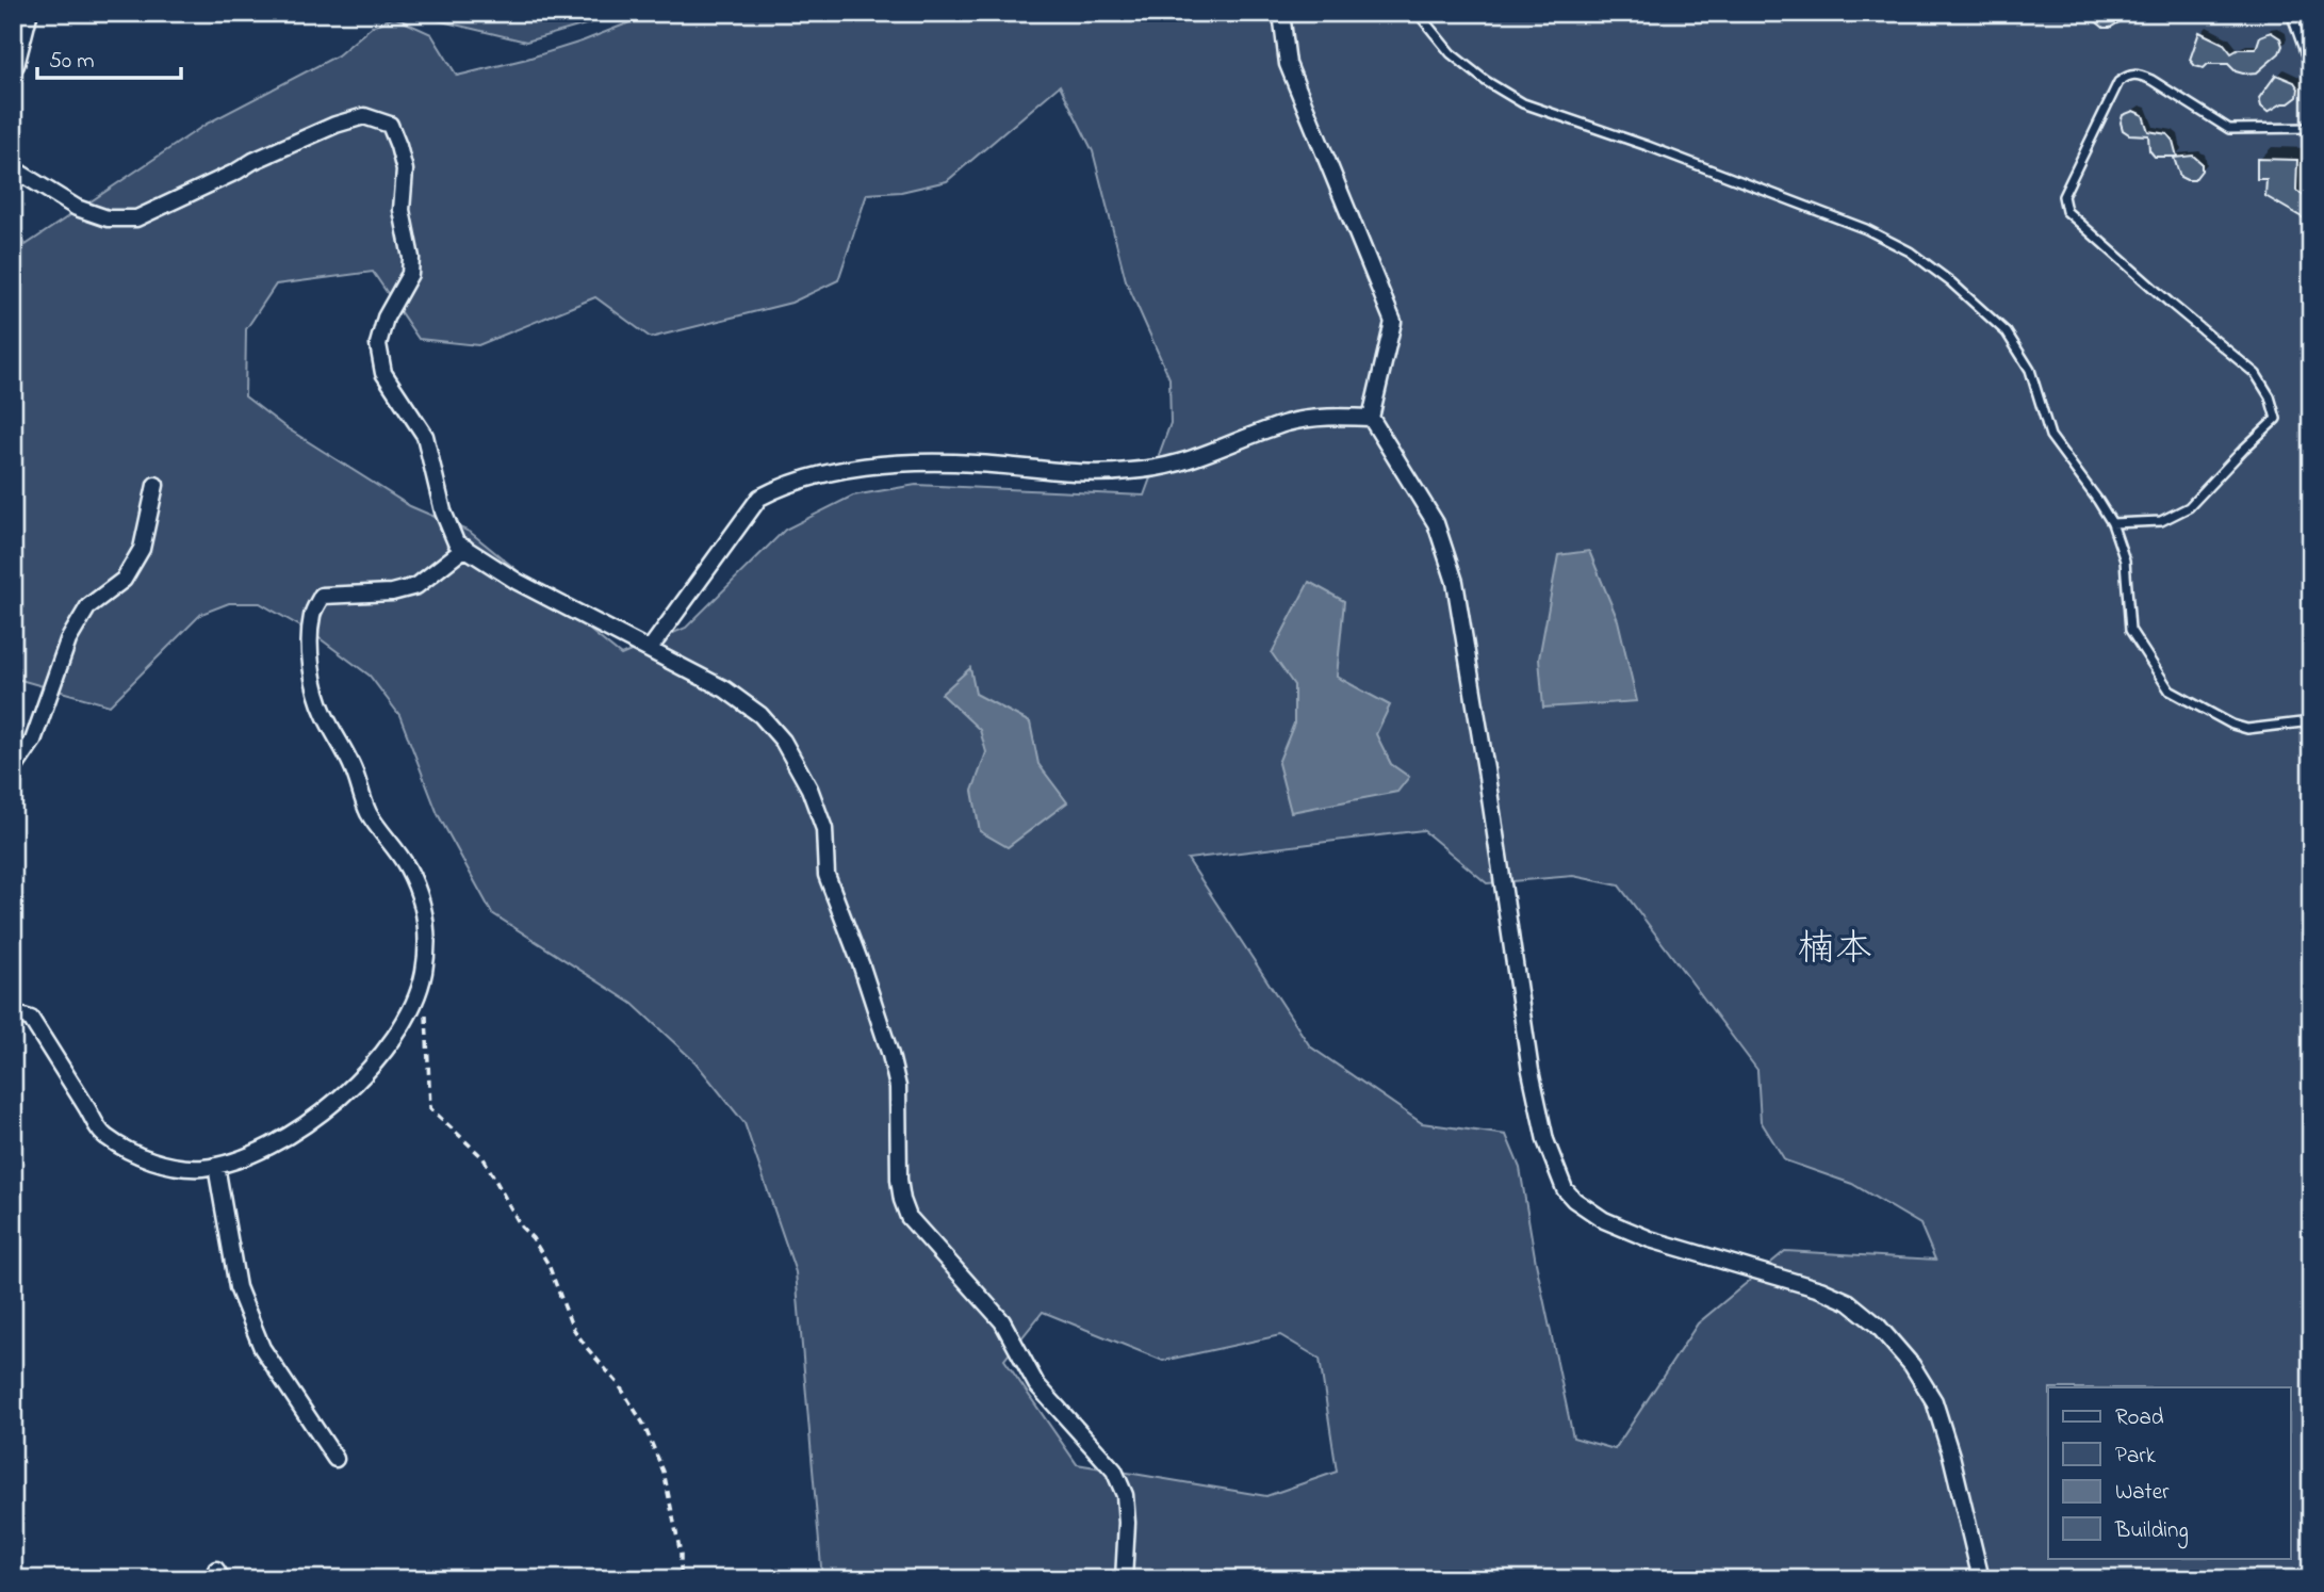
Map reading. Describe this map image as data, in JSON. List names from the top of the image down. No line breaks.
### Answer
{"districts":["楠本"],"legend":["Road","Park","Water","Building"],"scale_bar":"50 m"}
